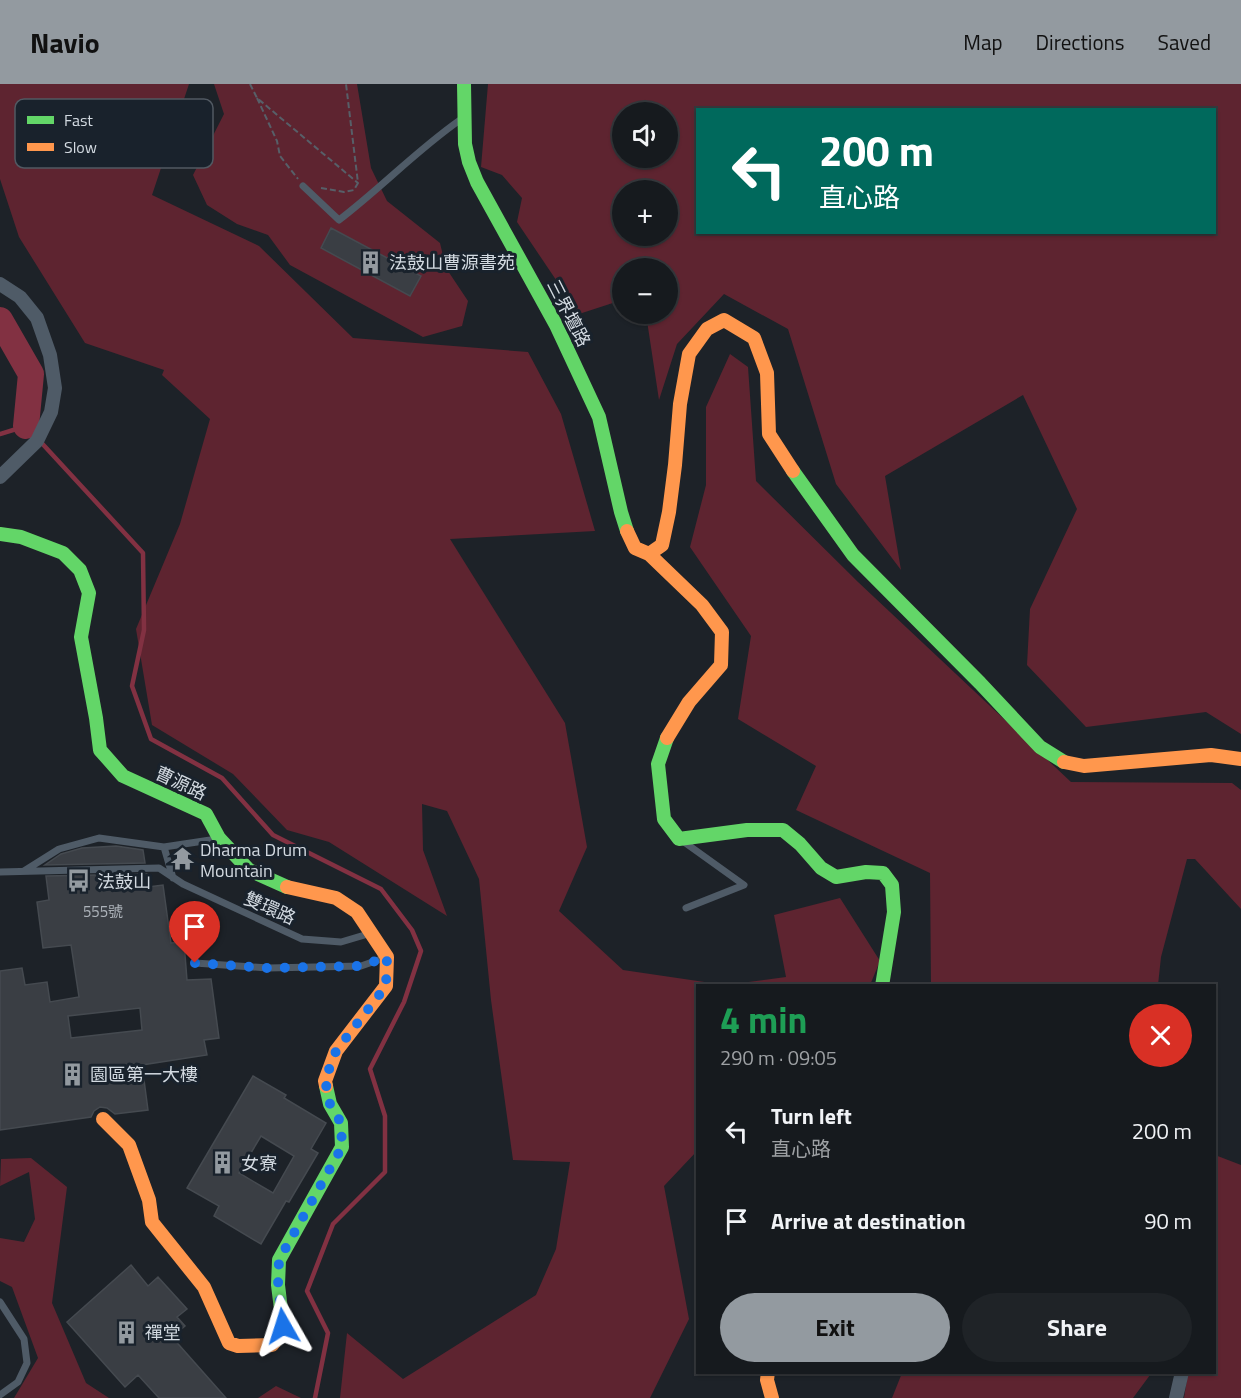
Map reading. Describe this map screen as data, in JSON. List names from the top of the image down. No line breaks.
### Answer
{"streets":{"street":["三界壇路","曹源路"],"lane":["雙環路"]},"crossings":[["曹源路","雙環路"]],"places":{"building":["法鼓山曹源書苑","園區第一大樓","女寮","禪堂"],"temple":["Dharma Drum Mountain"],"bus stop":["法鼓山"]},"house_numbers":["555號"],"legend":["Fast","Slow"],"page":{"header":"Navio","nav":["Map","Directions","Saved"],"map_buttons":["+","−"],"turn":["200 m","直心路"],"heading":["4 min","290 m · 09:05"],"list":[{"name":"Turn left","note":"直心路","value":"200 m"},{"name":"Arrive at destination","value":"90 m"}],"buttons":["Exit","Share"]}}
